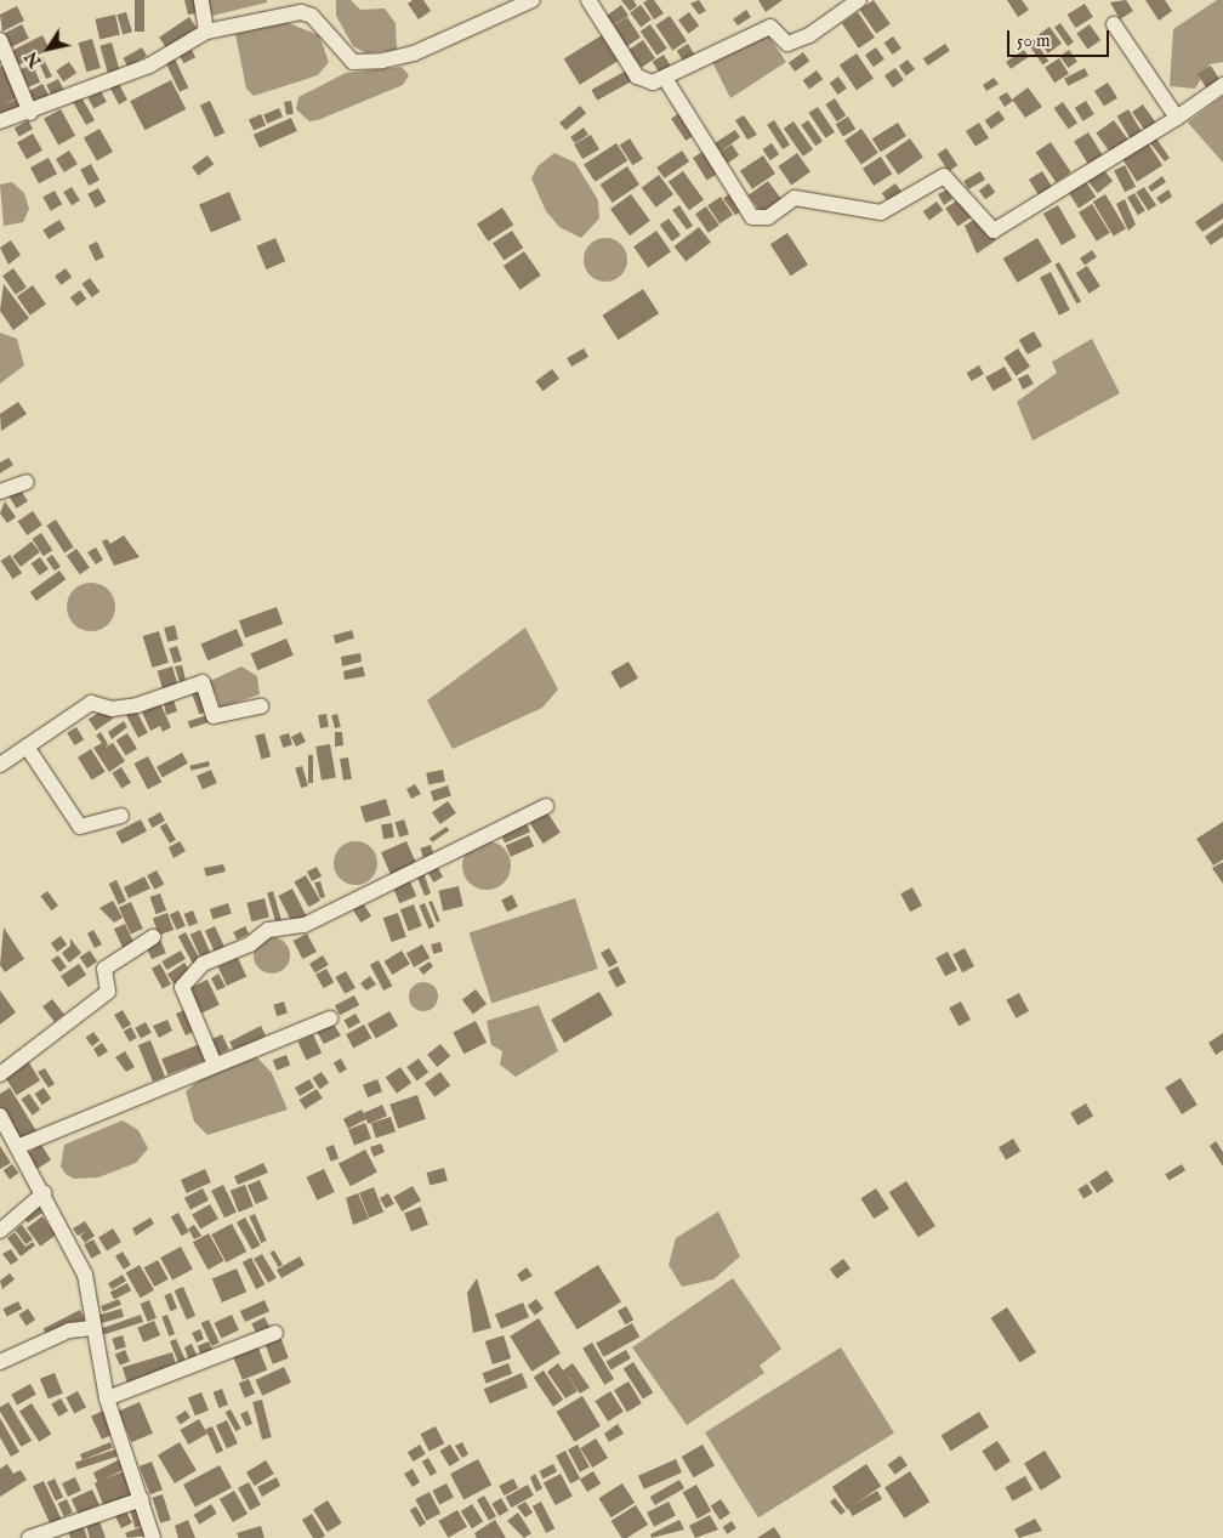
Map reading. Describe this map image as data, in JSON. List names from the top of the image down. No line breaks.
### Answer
{"scale_bar":"50 m","north":"bottom left"}
